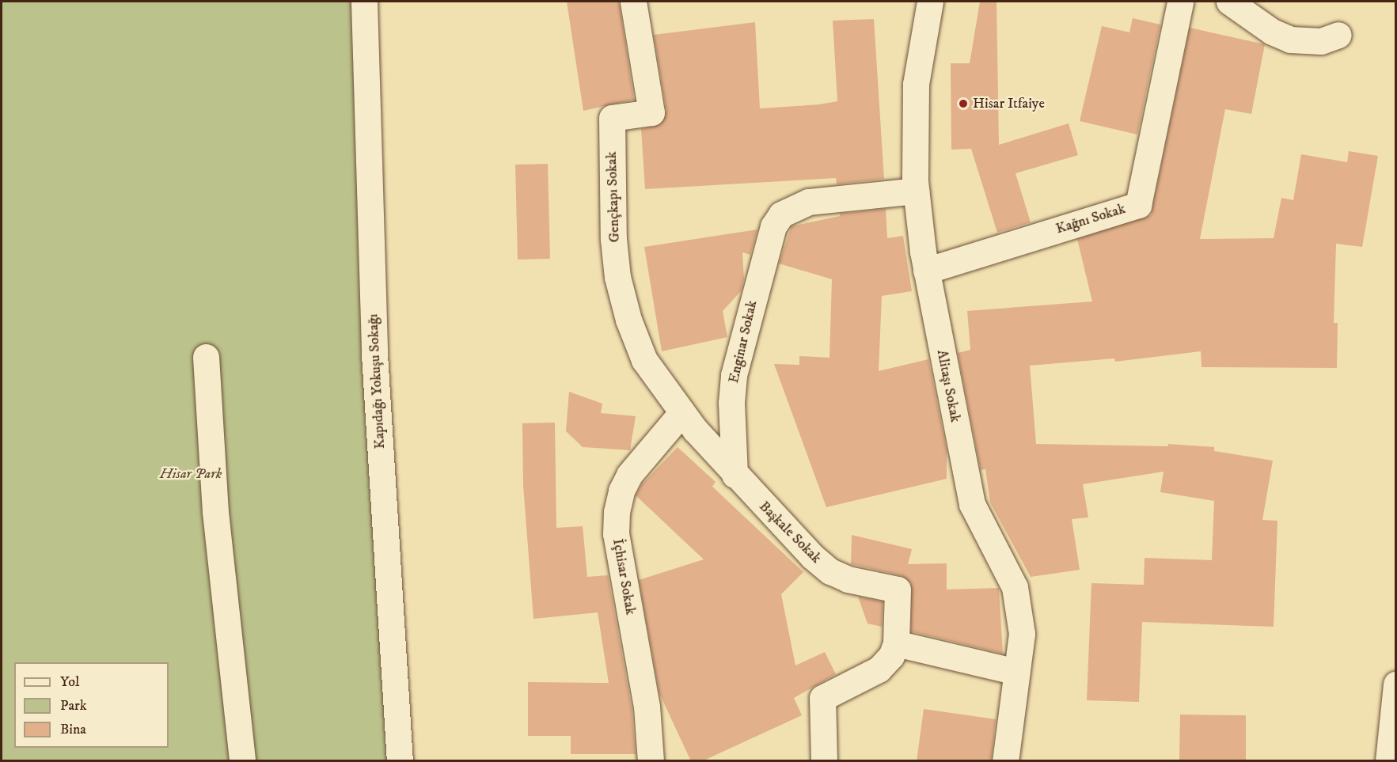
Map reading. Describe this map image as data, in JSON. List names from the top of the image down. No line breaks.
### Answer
{"streets":{"street":["Gençkapı Sokak","Kağnı Sokak","Enginar Sokak","Kapıdağı Yokuşu Sokağı","Alitaşı Sokak","Başkale Sokak","İçhisar Sokak"]},"crossings":[["Gençkapı Sokak","Başkale Sokak"],["Gençkapı Sokak","İçhisar Sokak"],["Kağnı Sokak","Alitaşı Sokak"],["Enginar Sokak","Alitaşı Sokak"],["Enginar Sokak","Başkale Sokak"],["Başkale Sokak","İçhisar Sokak"]],"parks":["Hisar Park"],"places":["Hisar Itfaiye"],"legend":["Yol","Park","Bina"]}
